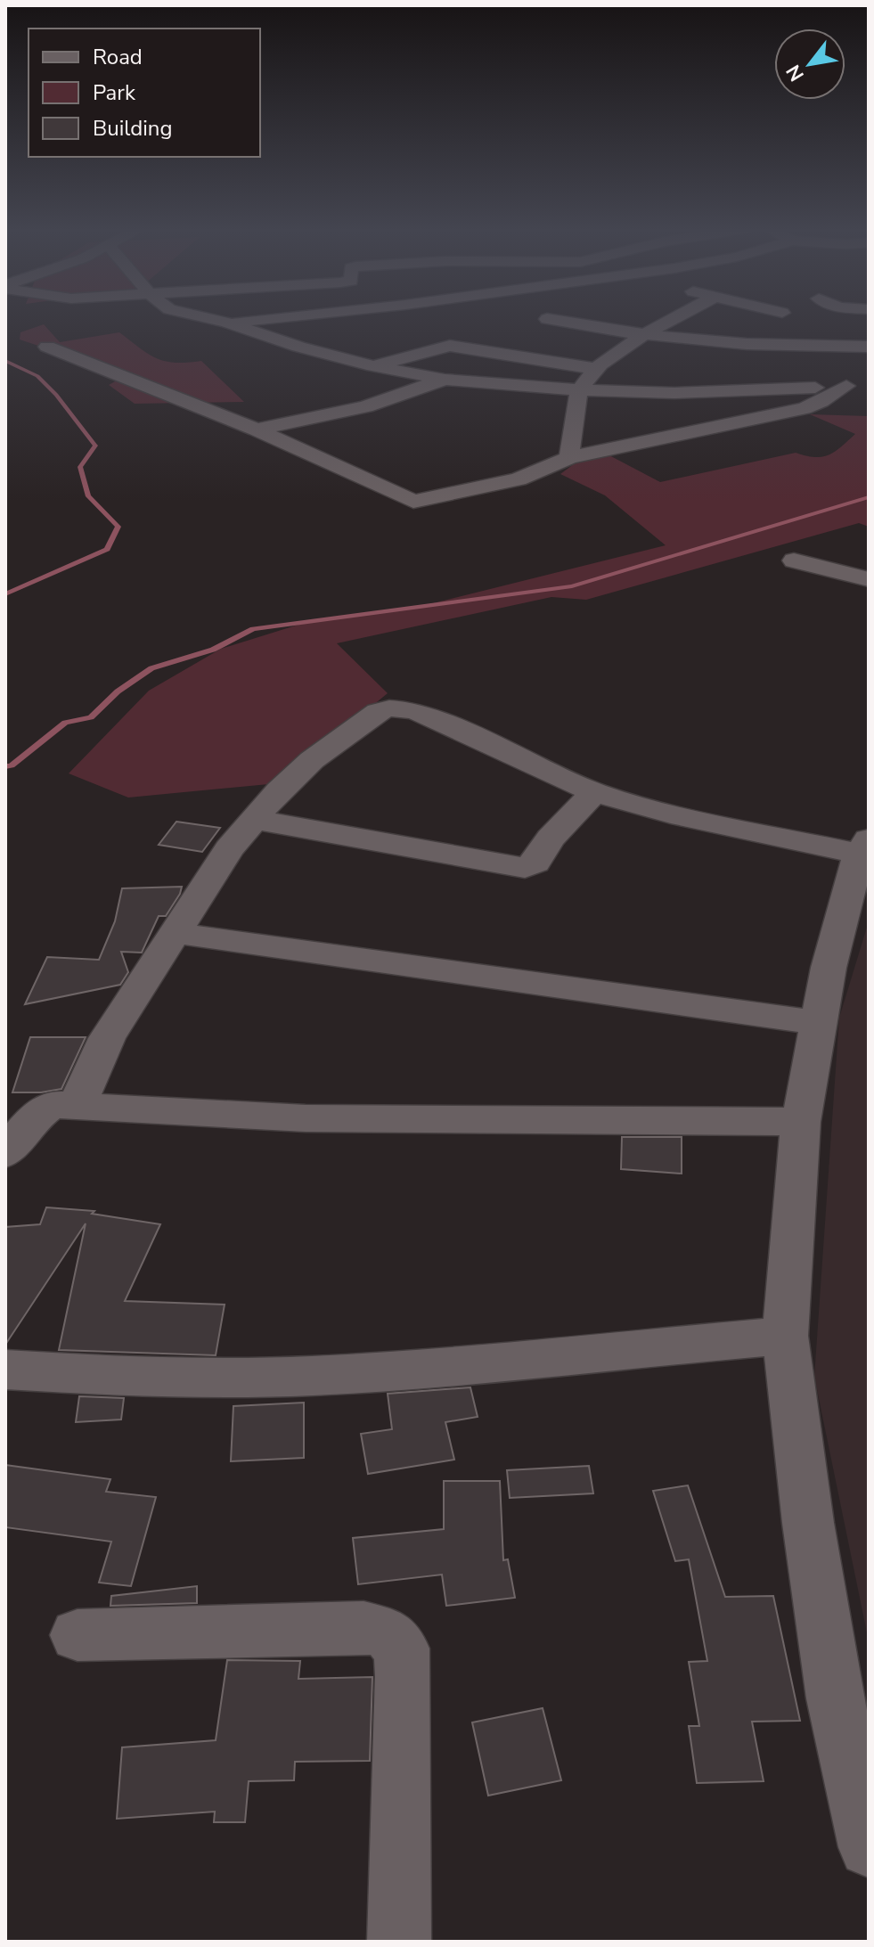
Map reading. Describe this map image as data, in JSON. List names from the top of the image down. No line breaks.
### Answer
{"legend":["Road","Park","Building"],"north":"bottom left"}
